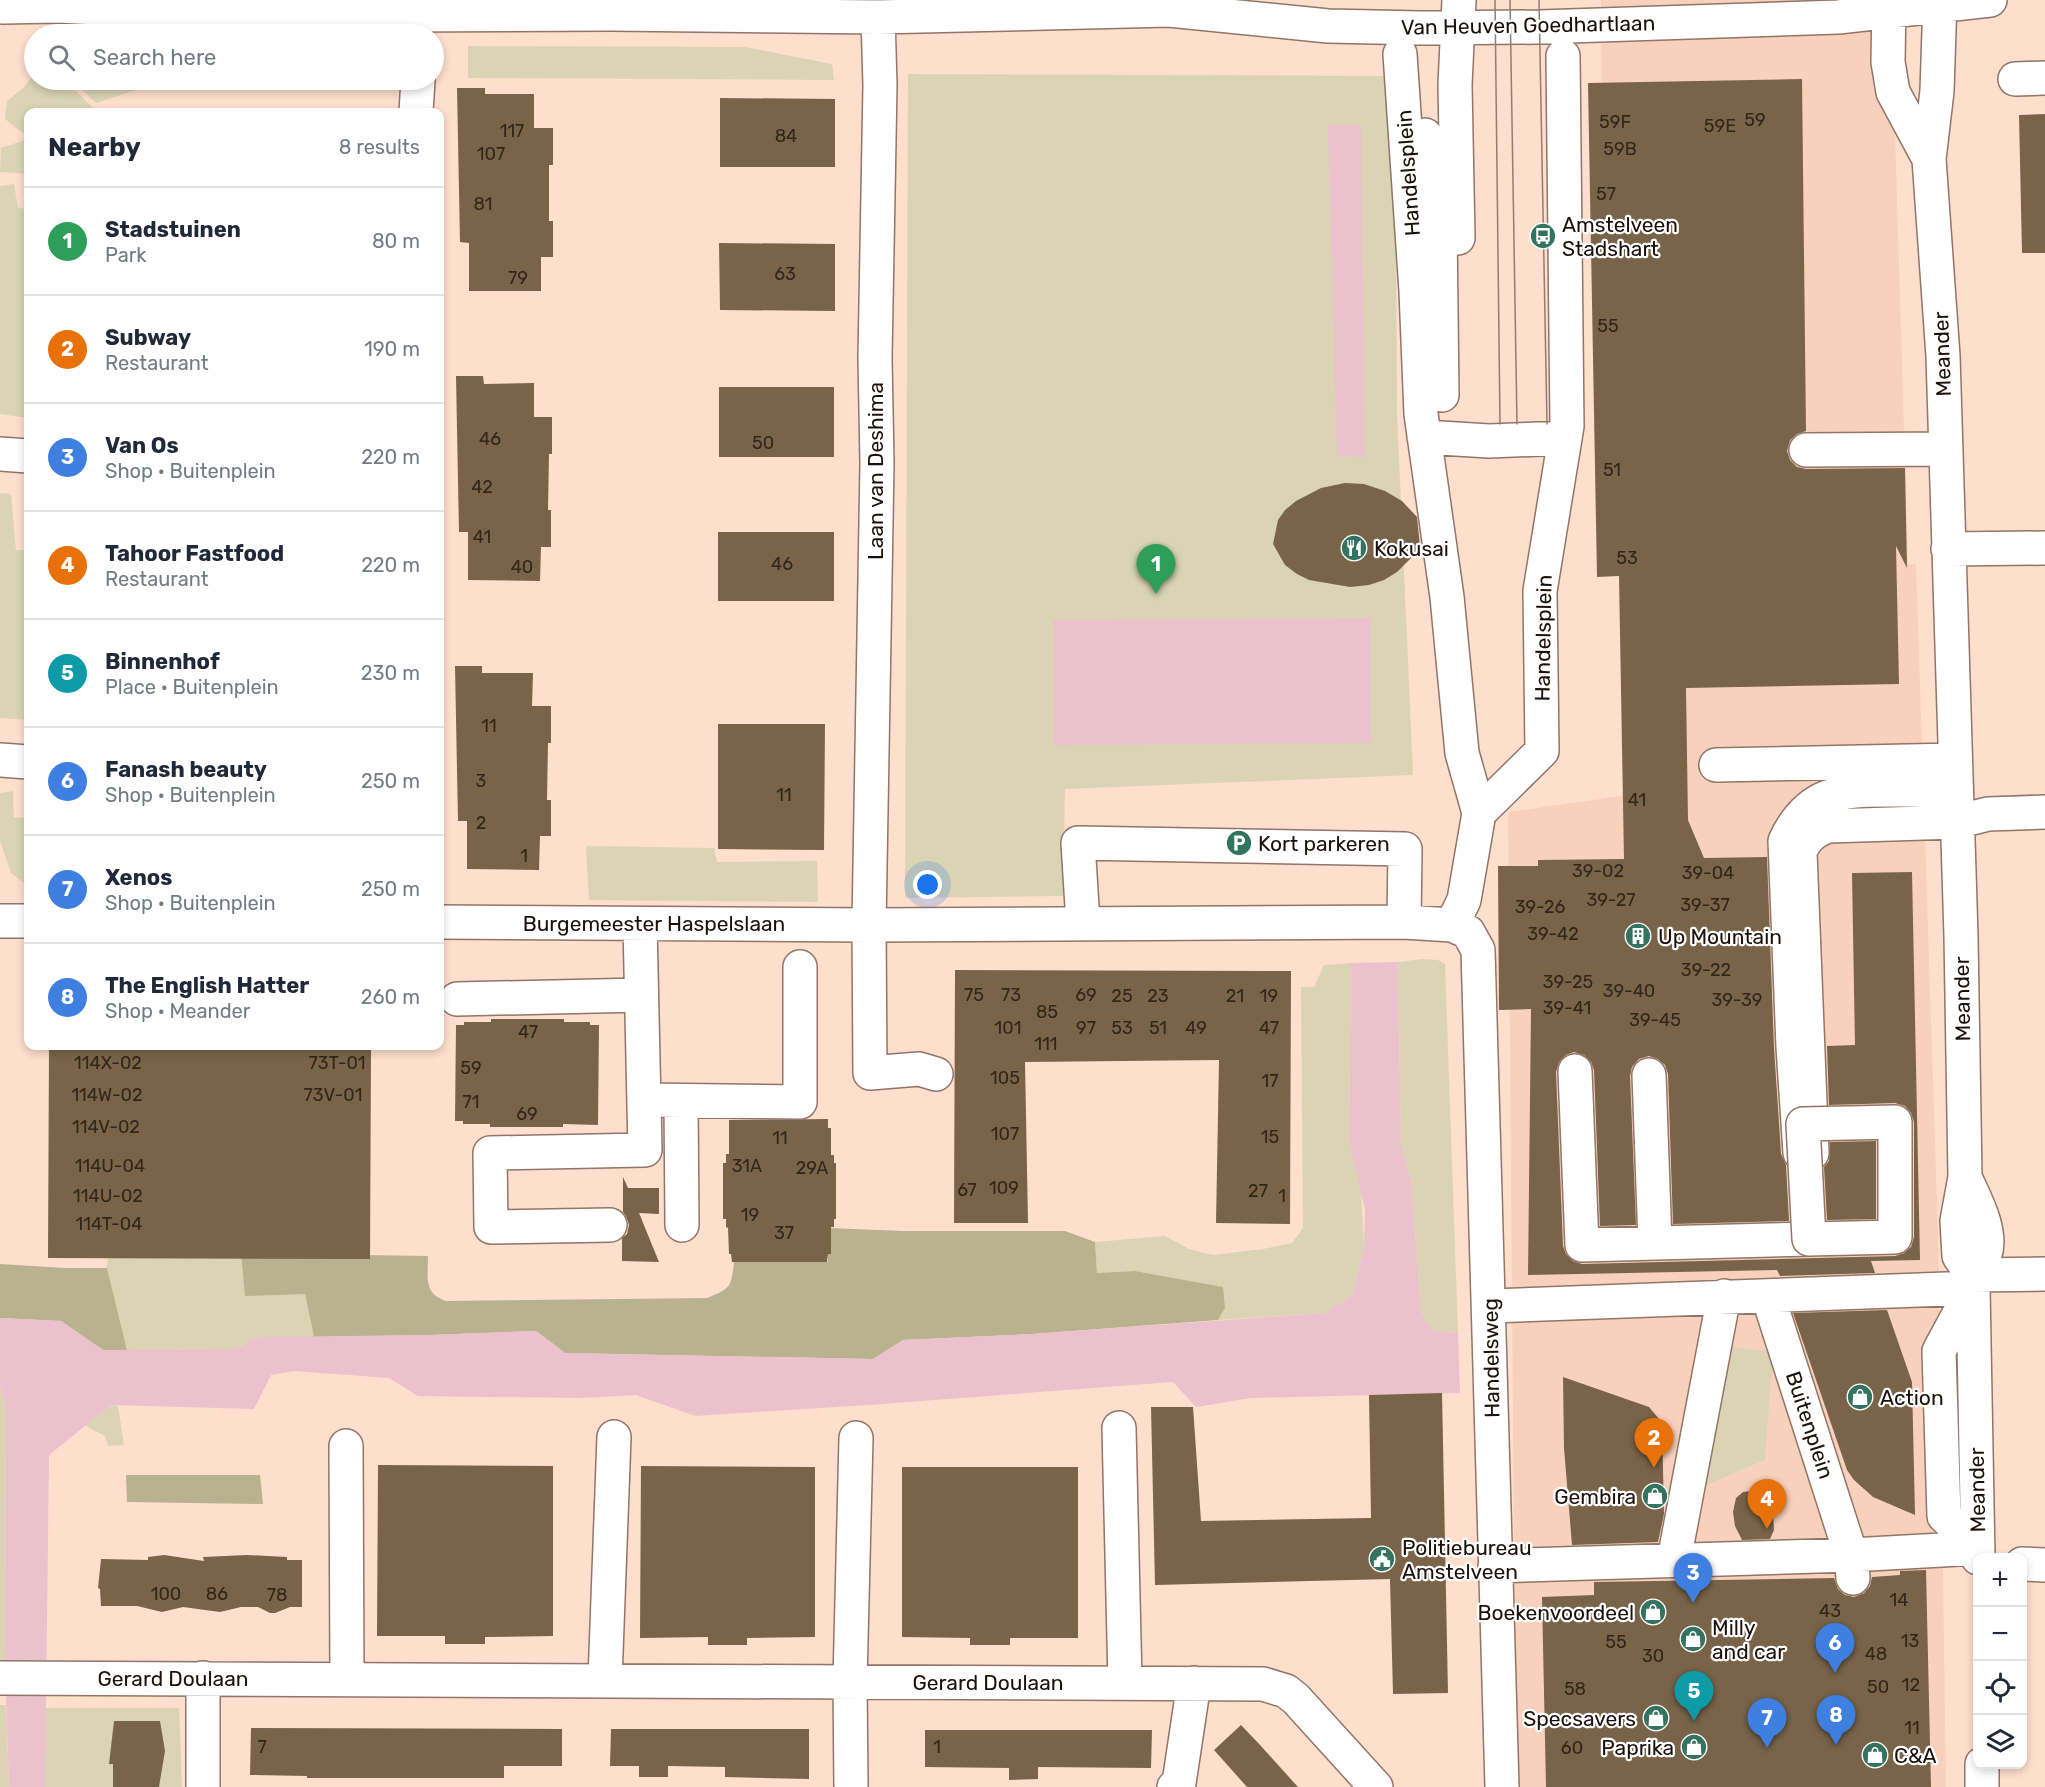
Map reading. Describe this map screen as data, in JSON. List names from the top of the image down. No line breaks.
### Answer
{"streets":{"street":["Van Heuven Goedhartlaan","Handelsplein","Meander","Laan van Deshima","Burgemeester Haspelslaan","Handelsweg","Buitenplein","Gerard Doulaan"]},"crossings":[["Van Heuven Goedhartlaan","Handelsplein"],["Van Heuven Goedhartlaan","Meander"],["Van Heuven Goedhartlaan","Laan van Deshima"],["Handelsplein","Burgemeester Haspelslaan"],["Handelsplein","Handelsweg"],["Laan van Deshima","Burgemeester Haspelslaan"],["Burgemeester Haspelslaan","Handelsweg"]],"places":{"bus stop":["Amstelveen Stadshart"],"restaurant":["Kokusai"],"parking":["Kort parkeren"],"building":["Up Mountain"],"shop":["Action","Gembira","Boekenvoordeel","Milly and car","Specsavers","Paprika","C&A"],"public building":["Politiebureau Amstelveen"]},"house_numbers":["59","59F","59E","117","84","59B","107","57","81","63","79","55","46","50","51","42","41","53","46","40","11","3","11","41","2","1","39-02","39-04","39-27","39-37","39-26","39-42","39-22","39-25","39-40","75","73","69","25","23","21","19","39-39","39-41","85","39-45","101","97","53","51","49","47","47","111","114X-02","73T-01","59","105","17","114W-02","73V-01","71","69","114V-02","107","15","11","114U-04","31A","29A","109","67","27","114U-02","1","19","114T-04","37","100","86","78","14","43","13","55","48","30","12","50","58","11","7","1","60"],"page":{"search":"Search here","heading":["Nearby","8 results"],"list":[{"mark":"1","name":"Stadstuinen","note":"Park","value":"80 m"},{"mark":"2","name":"Subway","note":"Restaurant","value":"190 m"},{"mark":"3","name":"Van Os","note":"Shop · Buitenplein","value":"220 m"},{"mark":"4","name":"Tahoor Fastfood","note":"Restaurant","value":"220 m"},{"mark":"5","name":"Binnenhof","note":"Place · Buitenplein","value":"230 m"},{"mark":"6","name":"Fanash beauty","note":"Shop · Buitenplein","value":"250 m"},{"mark":"7","name":"Xenos","note":"Shop · Buitenplein","value":"250 m"},{"mark":"8","name":"The English Hatter","note":"Shop · Meander","value":"260 m"}],"pins":["1","2","4","3","6","5","8","7"],"map_buttons":["+","−"]}}
